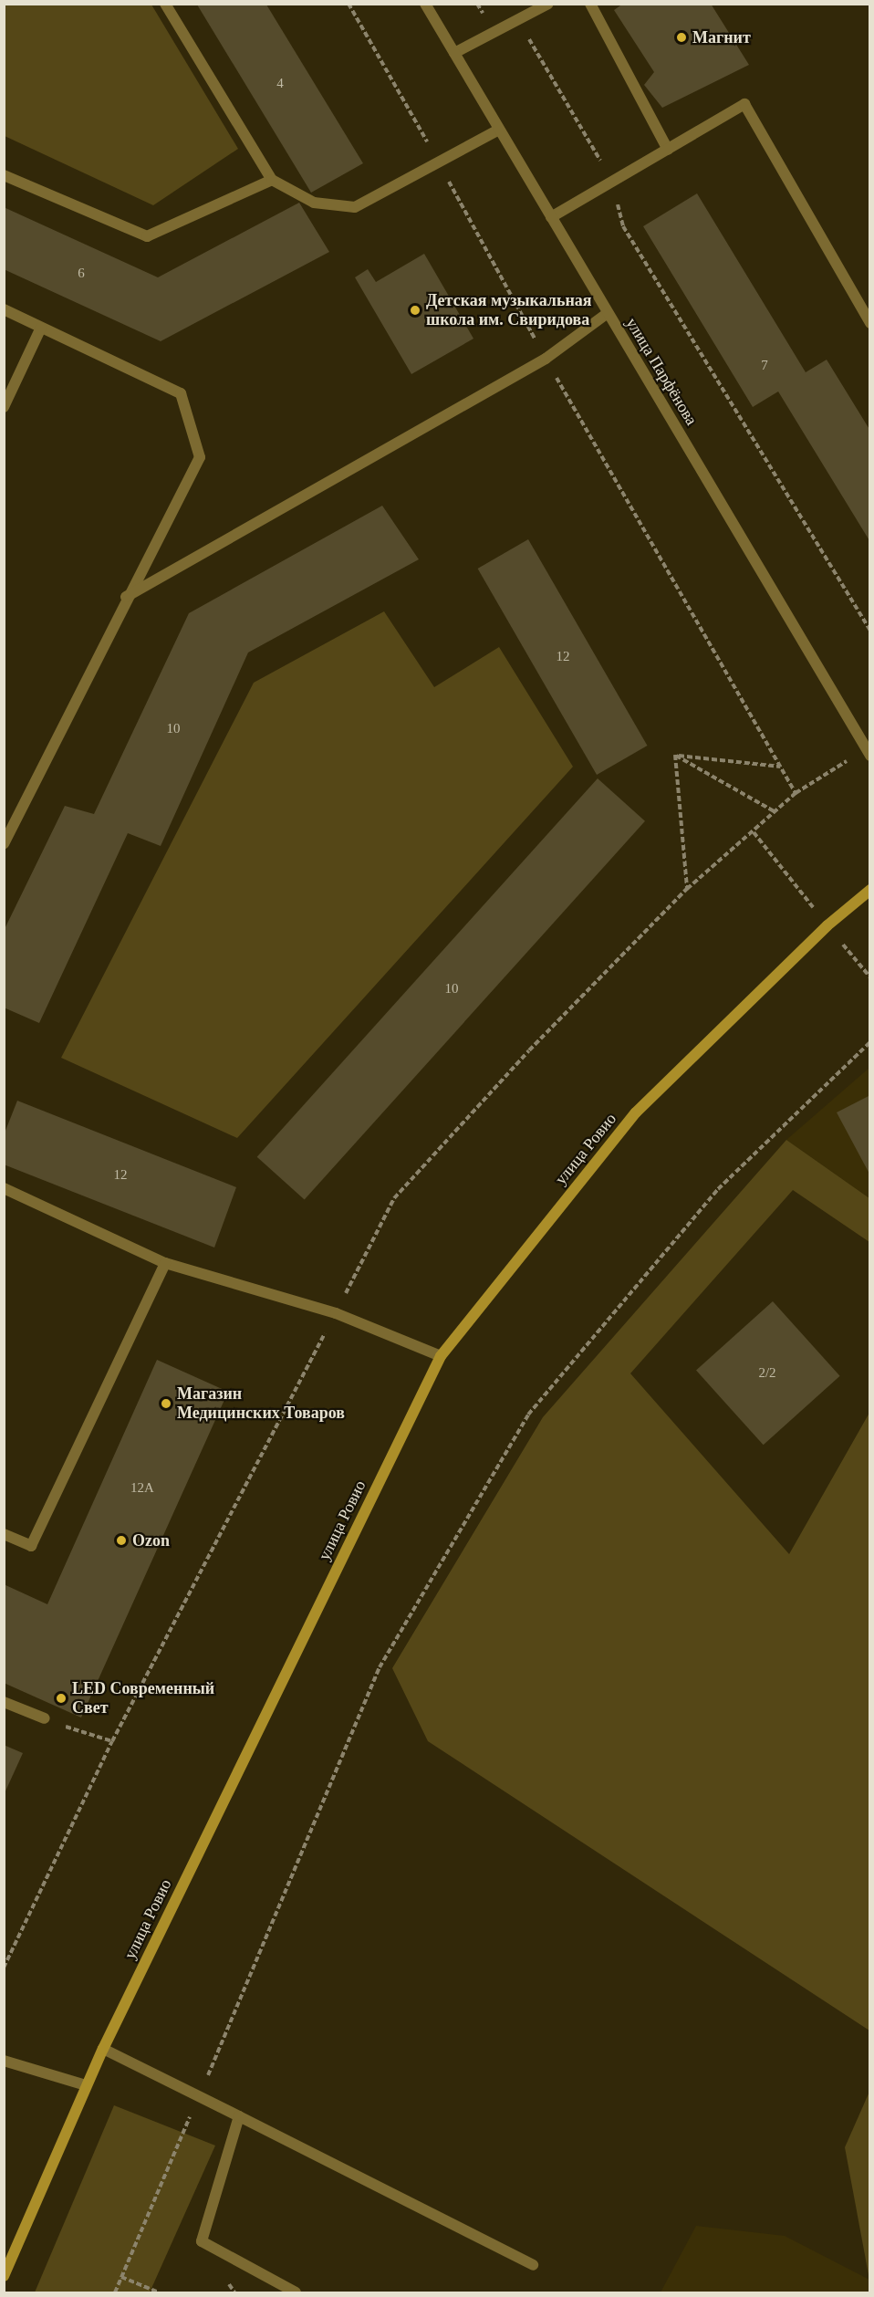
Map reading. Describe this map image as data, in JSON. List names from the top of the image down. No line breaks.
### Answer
{"streets":{"main road":["улица Ровио"],"street":["улица Парфёнова"]},"places":["Магнит","Детская музыкальная школа им. Свиридова","Магазин Медицинских Товаров","Ozon","LED Современный Свет"],"house_numbers":["4","6","7","12","10","10","12","2/2","12А"]}
